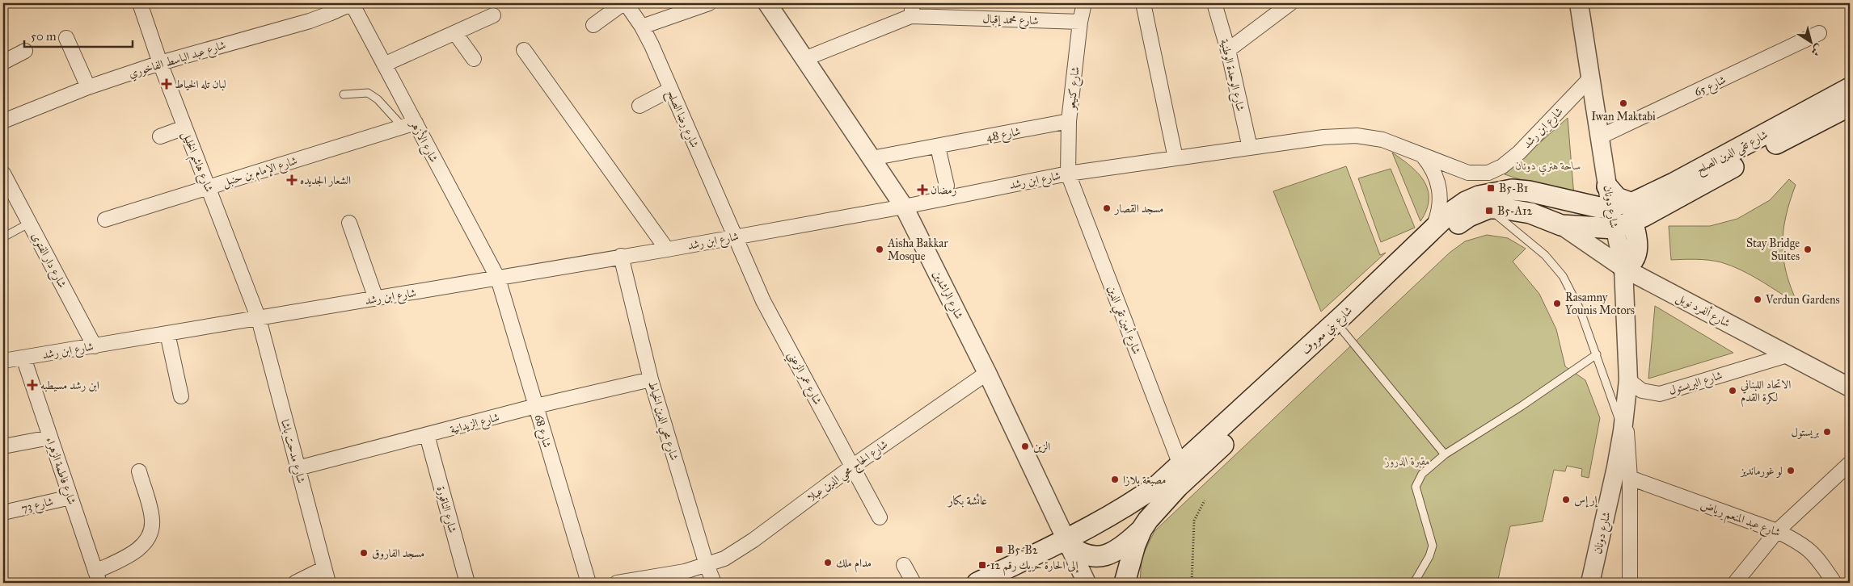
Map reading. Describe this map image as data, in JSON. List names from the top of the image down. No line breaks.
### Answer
{"streets":{"main road":["شارع تقي الدين الصلح","شارع بني معروف"],"street":["شارع محمد إقبال","شارع عبد الباسط الفاخوري","شارع الوحدة الوطنية","شارع 65","شارع كنيعو","شارع رضا الصلح","شارع ابن رشد","شارع 48","شارع الأزهر","شارع هاشم الخليل","شارع الإمام بن حنبل","شارع دونان","شارع دار الفتوى","شارع الراشدين","شارع ألفرد نوبل","شارع أمين تقي الدين","شارع عمر الزعني","شارع البريستول","شارع محي الدين الخياط","شارع الزيدانية","شارع 68","شارع مدحت باشا","شارع فاطمة الزهراء","شارع الحاج محي الدين عبلا","شارع 73","شارع الناقورة","شارع عبد المنعم رياض"]},"crossings":[["شارع محمد إقبال","شارع كنيعو"],["شارع محمد إقبال","شارع الراشدين"],["شارع عبد الباسط الفاخوري","شارع الأزهر"],["شارع عبد الباسط الفاخوري","شارع هاشم الخليل"],["شارع الوحدة الوطنية","شارع ابن رشد"],["شارع 65","شارع دونان"],["شارع كنيعو","شارع ابن رشد"],["شارع كنيعو","شارع 48"],["شارع كنيعو","شارع أمين تقي الدين"],["شارع رضا الصلح","شارع ابن رشد"],["شارع رضا الصلح","شارع عمر الزعني"],["شارع ابن رشد","شارع الأزهر"],["شارع ابن رشد","شارع هاشم الخليل"],["شارع ابن رشد","شارع دونان"],["شارع ابن رشد","شارع دار الفتوى"],["شارع ابن رشد","شارع الراشدين"],["شارع ابن رشد","شارع أمين تقي الدين"],["شارع ابن رشد","شارع عمر الزعني"],["شارع ابن رشد","شارع محي الدين الخياط"],["شارع ابن رشد","شارع 68"],["شارع ابن رشد","شارع مدحت باشا"],["شارع ابن رشد","شارع فاطمة الزهراء"],["شارع 48","شارع الراشدين"],["شارع الأزهر","شارع الإمام بن حنبل"],["شارع الأزهر","شارع 68"],["شارع تقي الدين الصلح","شارع دونان"],["شارع تقي الدين الصلح","شارع بني معروف"],["شارع هاشم الخليل","شارع الإمام بن حنبل"],["شارع هاشم الخليل","شارع مدحت باشا"],["شارع دونان","شارع ألفرد نوبل"],["شارع دونان","شارع بني معروف"],["شارع دونان","شارع البريستول"],["شارع دونان","شارع عبد المنعم رياض"],["شارع الراشدين","شارع بني معروف"],["شارع الراشدين","شارع الحاج محي الدين عبلا"],["شارع ألفرد نوبل","شارع بني معروف"],["شارع ألفرد نوبل","شارع البريستول"],["شارع أمين تقي الدين","شارع بني معروف"],["شارع عمر الزعني","شارع الحاج محي الدين عبلا"],["شارع محي الدين الخياط","شارع الزيدانية"],["شارع محي الدين الخياط","شارع الحاج محي الدين عبلا"],["شارع الزيدانية","شارع 68"],["شارع الزيدانية","شارع مدحت باشا"],["شارع الزيدانية","شارع الناقورة"],["شارع فاطمة الزهراء","شارع 73"]],"districts":["عائشة بكار"],"parks":["ساحة هنري دونان","مقبرة الدروز"],"places":{"health":["لبان تله الخياط","الشعار الجديده","رمضان","ابن رشد مسيطبه"],"other":["Iwan Maktabi","مسجد القصار","Aisha Bakkar Mosque","Stay Bridge Suites","Verdun Gardens","Rasamny Younis Motors","الاتحاد اللبناني لكرة القدم","بريستول","الزين","لو غورمانديز","مصبغة بلازا","إر إس","مسجد الفاروق","مدام ملك"],"transit":["B5-B1","B5-A12","B5-B2","إلی الحارة حريك رقم 12"]},"scale_bar":"50 m","north":"bottom right"}
